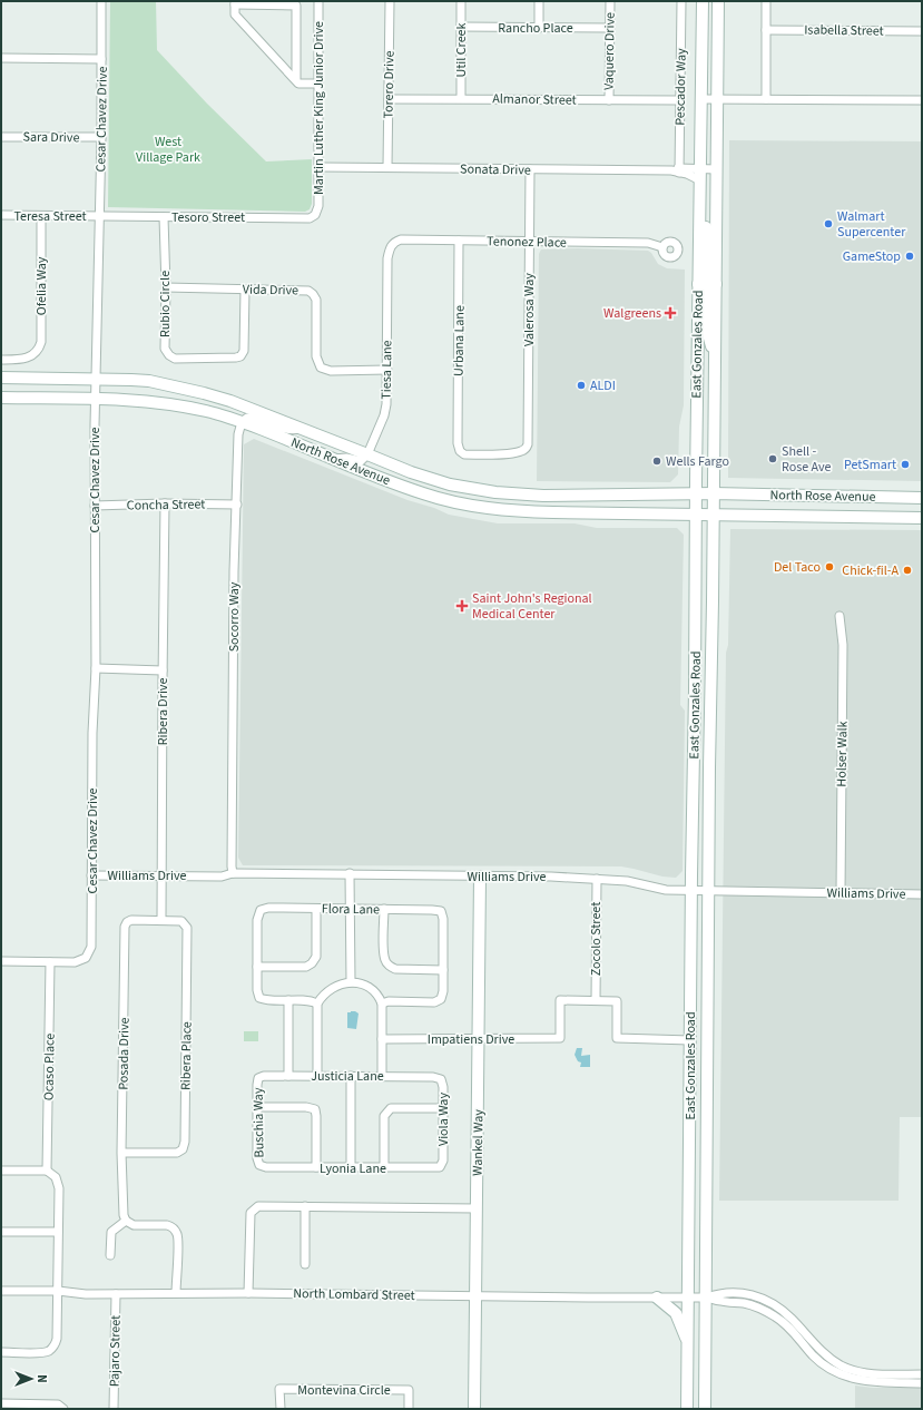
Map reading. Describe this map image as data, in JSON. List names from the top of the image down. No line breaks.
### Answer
{"streets":{"main road":["East Gonzales Road","North Rose Avenue","Wankel Way"],"street":["Rancho Place","Isabella Street","Util Creek","Vaquero Drive","Torero Drive","Pescador Way","Almanor Street","Martin Luther King Junior Drive","Cesar Chavez Drive","Sara Drive","Sonata Drive","Teresa Street","Tesoro Street","Tenonez Place","Ofelia Way","Vida Drive","Rubio Circle","Valerosa Way","Urbana Lane","Tiesa Lane","Concha Street","Socorro Way","Ribera Drive","Holser Walk","Williams Drive","Flora Lane","Zocolo Street","Impatiens Drive","Posada Drive","Ribera Place","Ocaso Place","Justicia Lane","Viola Way","Buschia Way","Lyonia Lane","North Lombard Street","Pajaro Street","Montevina Circle"]},"crossings":[["Rancho Place","Util Creek"],["Rancho Place","Vaquero Drive"],["Util Creek","Almanor Street"],["Vaquero Drive","Almanor Street"],["Torero Drive","Almanor Street"],["Torero Drive","Sonata Drive"],["Pescador Way","Almanor Street"],["Pescador Way","Sonata Drive"],["Martin Luther King Junior Drive","Sonata Drive"],["Martin Luther King Junior Drive","Tesoro Street"],["Cesar Chavez Drive","Sara Drive"],["Cesar Chavez Drive","Teresa Street"],["Cesar Chavez Drive","Tesoro Street"],["Cesar Chavez Drive","North Rose Avenue"],["Cesar Chavez Drive","Concha Street"],["Cesar Chavez Drive","Williams Drive"],["Cesar Chavez Drive","Ocaso Place"],["Sonata Drive","Valerosa Way"],["Sonata Drive","East Gonzales Road"],["Teresa Street","Tesoro Street"],["Teresa Street","Ofelia Way"],["Tesoro Street","Rubio Circle"],["Tenonez Place","Valerosa Way"],["Tenonez Place","Urbana Lane"],["Tenonez Place","Tiesa Lane"],["Vida Drive","Rubio Circle"],["Vida Drive","Tiesa Lane"],["Valerosa Way","Urbana Lane"],["East Gonzales Road","North Rose Avenue"],["East Gonzales Road","Williams Drive"],["East Gonzales Road","North Lombard Street"],["Tiesa Lane","North Rose Avenue"],["North Rose Avenue","Socorro Way"],["Concha Street","Socorro Way"],["Concha Street","Ribera Drive"],["Socorro Way","Williams Drive"],["Ribera Drive","Williams Drive"],["Ribera Drive","Posada Drive"],["Ribera Drive","Ribera Place"],["Holser Walk","Williams Drive"],["Williams Drive","Zocolo Street"],["Williams Drive","Wankel Way"],["Zocolo Street","Impatiens Drive"],["Impatiens Drive","Wankel Way"],["Posada Drive","Ribera Place"],["Justicia Lane","Viola Way"],["Justicia Lane","Buschia Way"],["Viola Way","Lyonia Lane"],["Buschia Way","Lyonia Lane"],["Wankel Way","North Lombard Street"],["North Lombard Street","Pajaro Street"]],"parks":["West Village Park"],"places":{"other":["Walmart Supercenter","GameStop","ALDI","Shell - Rose Ave","Wells Fargo","PetSmart","Del Taco","Chick-fil-A"],"health":["Walgreens","Saint John's Regional Medical Center"]},"north":"right"}
